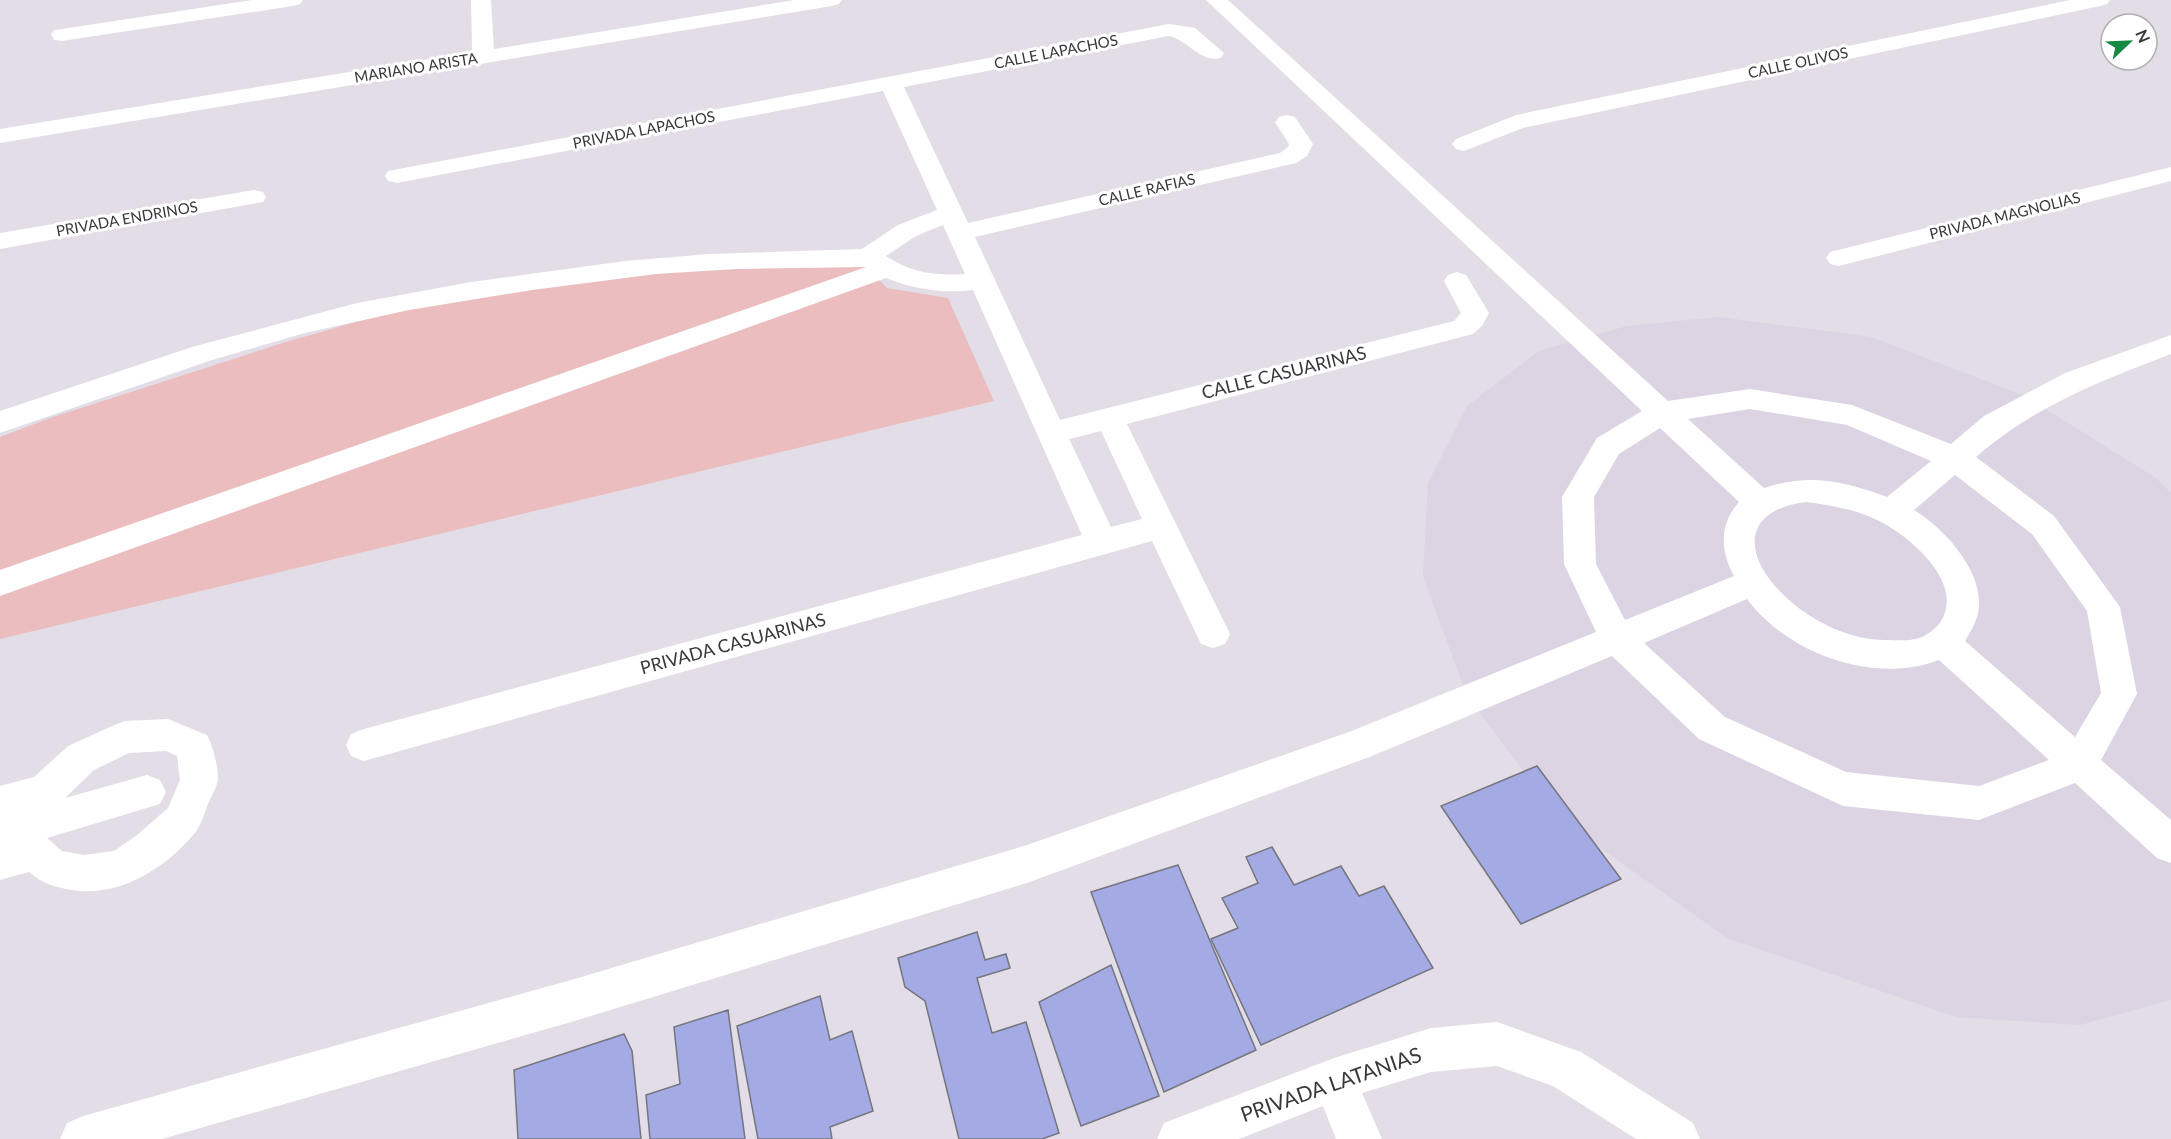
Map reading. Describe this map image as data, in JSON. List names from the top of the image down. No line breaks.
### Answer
{"streets":{"street":["CALLE LAPACHOS","CALLE OLIVOS","MARIANO ARISTA","PRIVADA LAPACHOS","CALLE RAFIAS","PRIVADA MAGNOLIAS","PRIVADA ENDRINOS","CALLE CASUARINAS","PRIVADA CASUARINAS","PRIVADA LATANIAS"]},"crossings":[["CALLE LAPACHOS","PRIVADA LAPACHOS"]],"north":"top right"}
